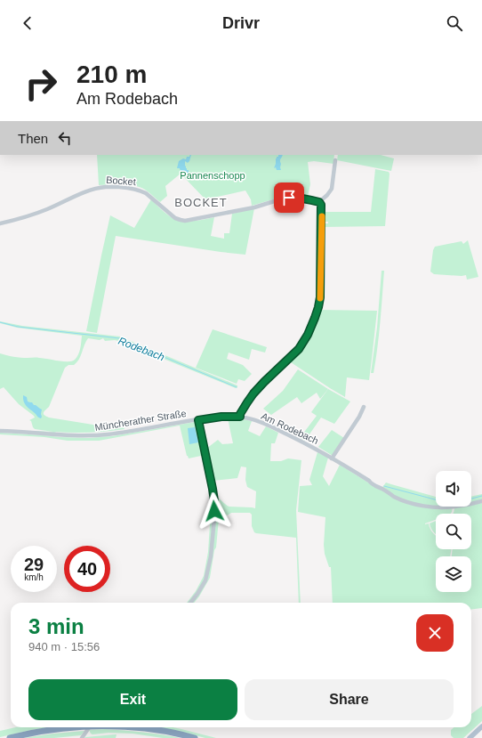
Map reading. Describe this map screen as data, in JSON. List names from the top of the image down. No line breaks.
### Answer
{"streets":{"street":["Bocket","Müncherather Straße","Am Rodebach"]},"crossings":[["Müncherather Straße","Am Rodebach"]],"districts":["BOCKET"],"water":["Rodebach"],"parks":["Pannenschopp"],"page":{"header":"Drivr","turn":["210 m","Am Rodebach"],"then":"Then","speed":"29 km/h","limit":"40","heading":["3 min","940 m · 15:56"],"buttons":["Exit","Share"]}}
